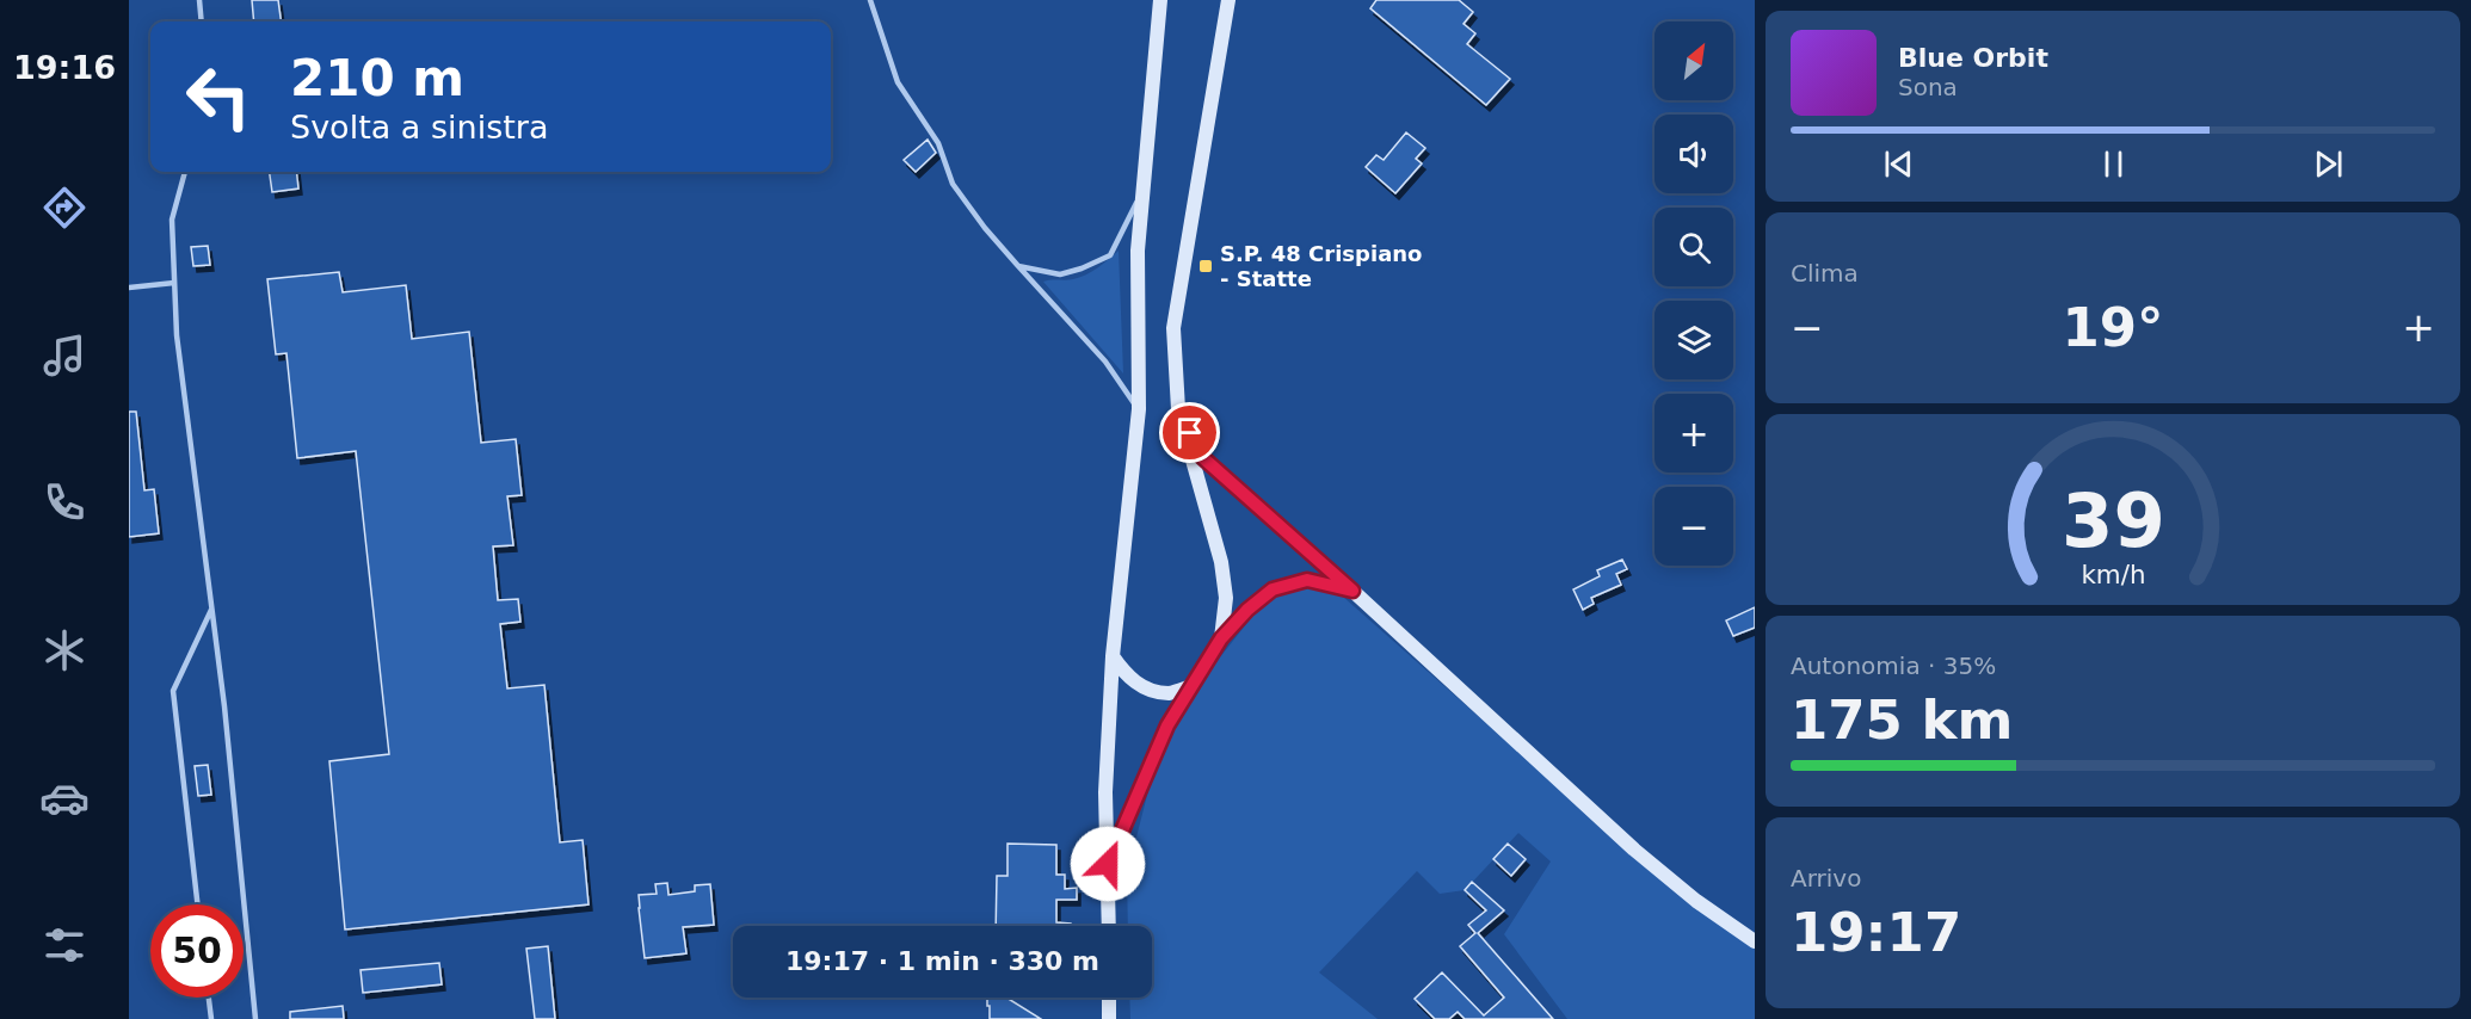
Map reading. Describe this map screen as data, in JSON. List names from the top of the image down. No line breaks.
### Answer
{"places":{"transit":["S.P. 48 Crispiano - Statte"]},"north":"top right","page":{"tabs":"19:16","map_buttons":["+","−"],"turn":["210 m","Svolta a sinistra"],"song":["Blue Orbit","Sona"],"tile":["Clima",["Autonomia · 35%","175 km"],["Arrivo","19:17"]],"heat":["−","19°","+"],"limit":"50","trip":"19:17 · 1 min · 330 m","gauge":["39","km/h"]}}
